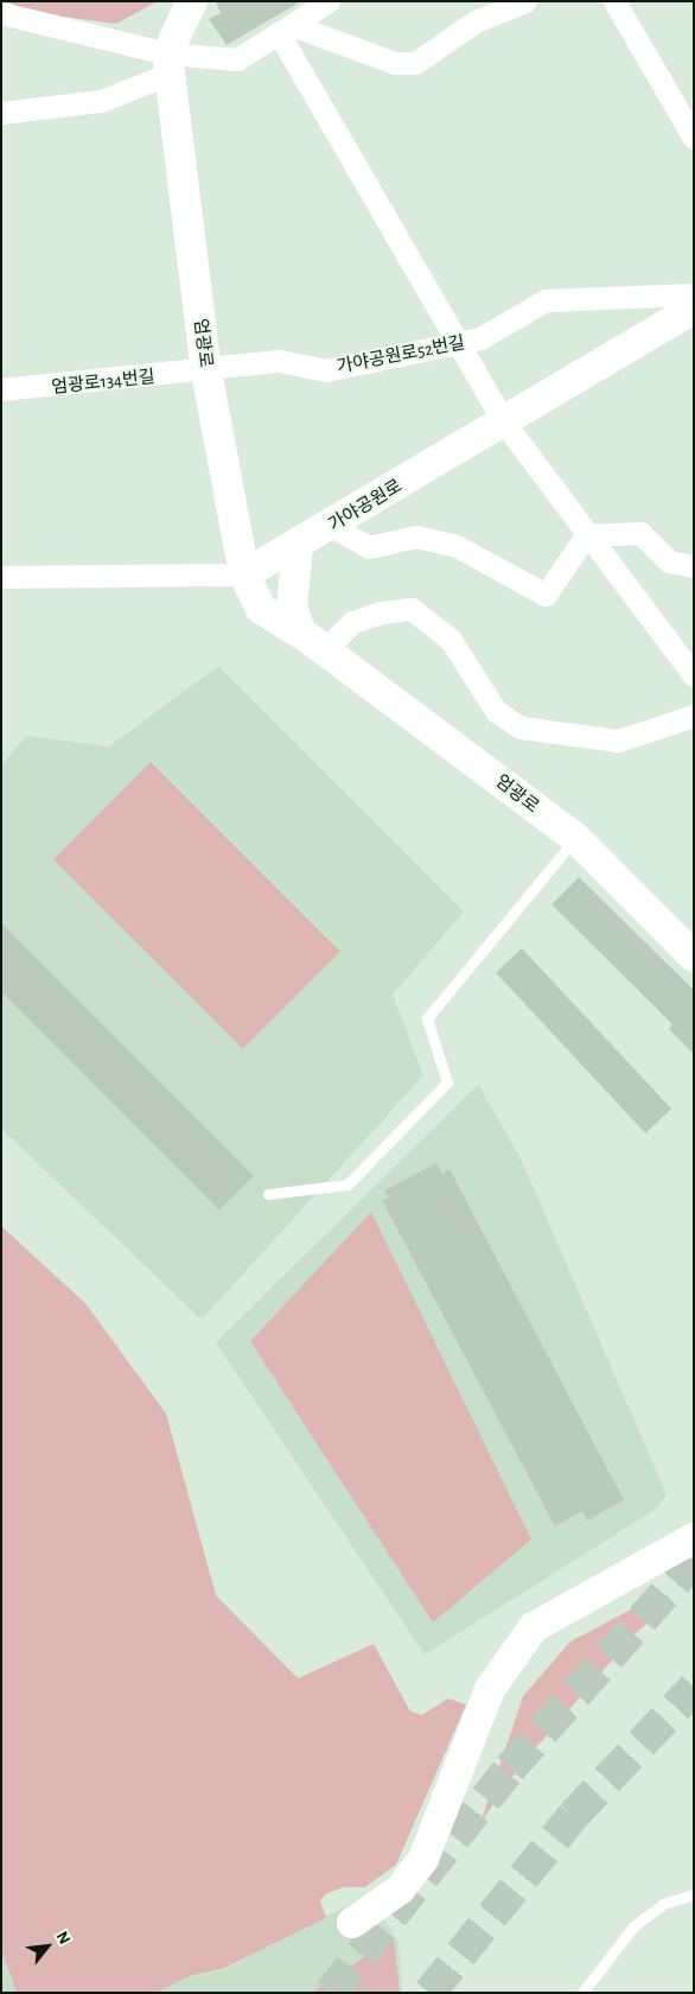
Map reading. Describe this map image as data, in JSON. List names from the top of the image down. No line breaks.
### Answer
{"streets":{"main road":["엄광로","가야공원로"],"street":["가야공원로52번길","엄광로134번길"]},"crossings":[["엄광로","가야공원로52번길"],["엄광로","엄광로134번길"],["엄광로","가야공원로"],["가야공원로52번길","엄광로134번길"]],"north":"top right"}
